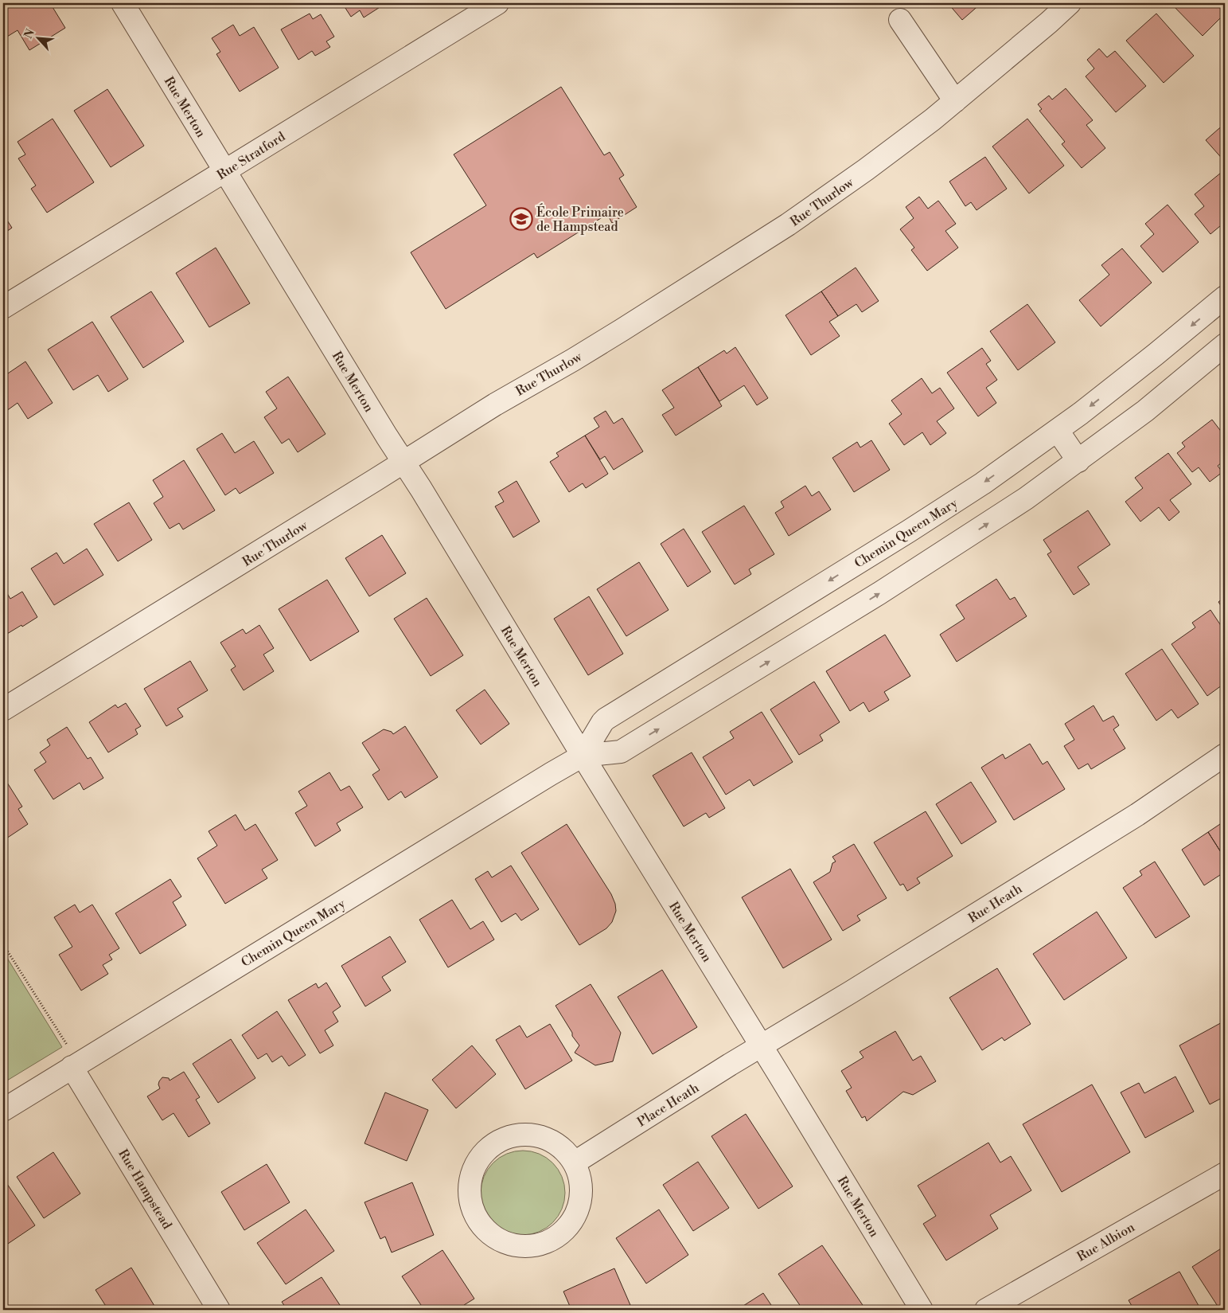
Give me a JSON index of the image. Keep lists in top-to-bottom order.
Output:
{
  "streets": {
    "street": [
      "Rue Merton",
      "Rue Stratford",
      "Rue Thurlow",
      "Chemin Queen Mary",
      "Rue Heath",
      "Place Heath",
      "Rue Hampstead",
      "Rue Albion"
    ]
  },
  "crossings": [
    ["Rue Merton", "Rue Stratford"],
    ["Rue Merton", "Rue Thurlow"],
    ["Rue Merton", "Chemin Queen Mary"],
    ["Rue Merton", "Rue Heath"],
    ["Rue Merton", "Place Heath"],
    ["Chemin Queen Mary", "Rue Hampstead"],
    ["Rue Heath", "Place Heath"]
  ],
  "places": {
    "school or university": ["École Primaire de Hampstead"]
  },
  "north": "top left"
}
